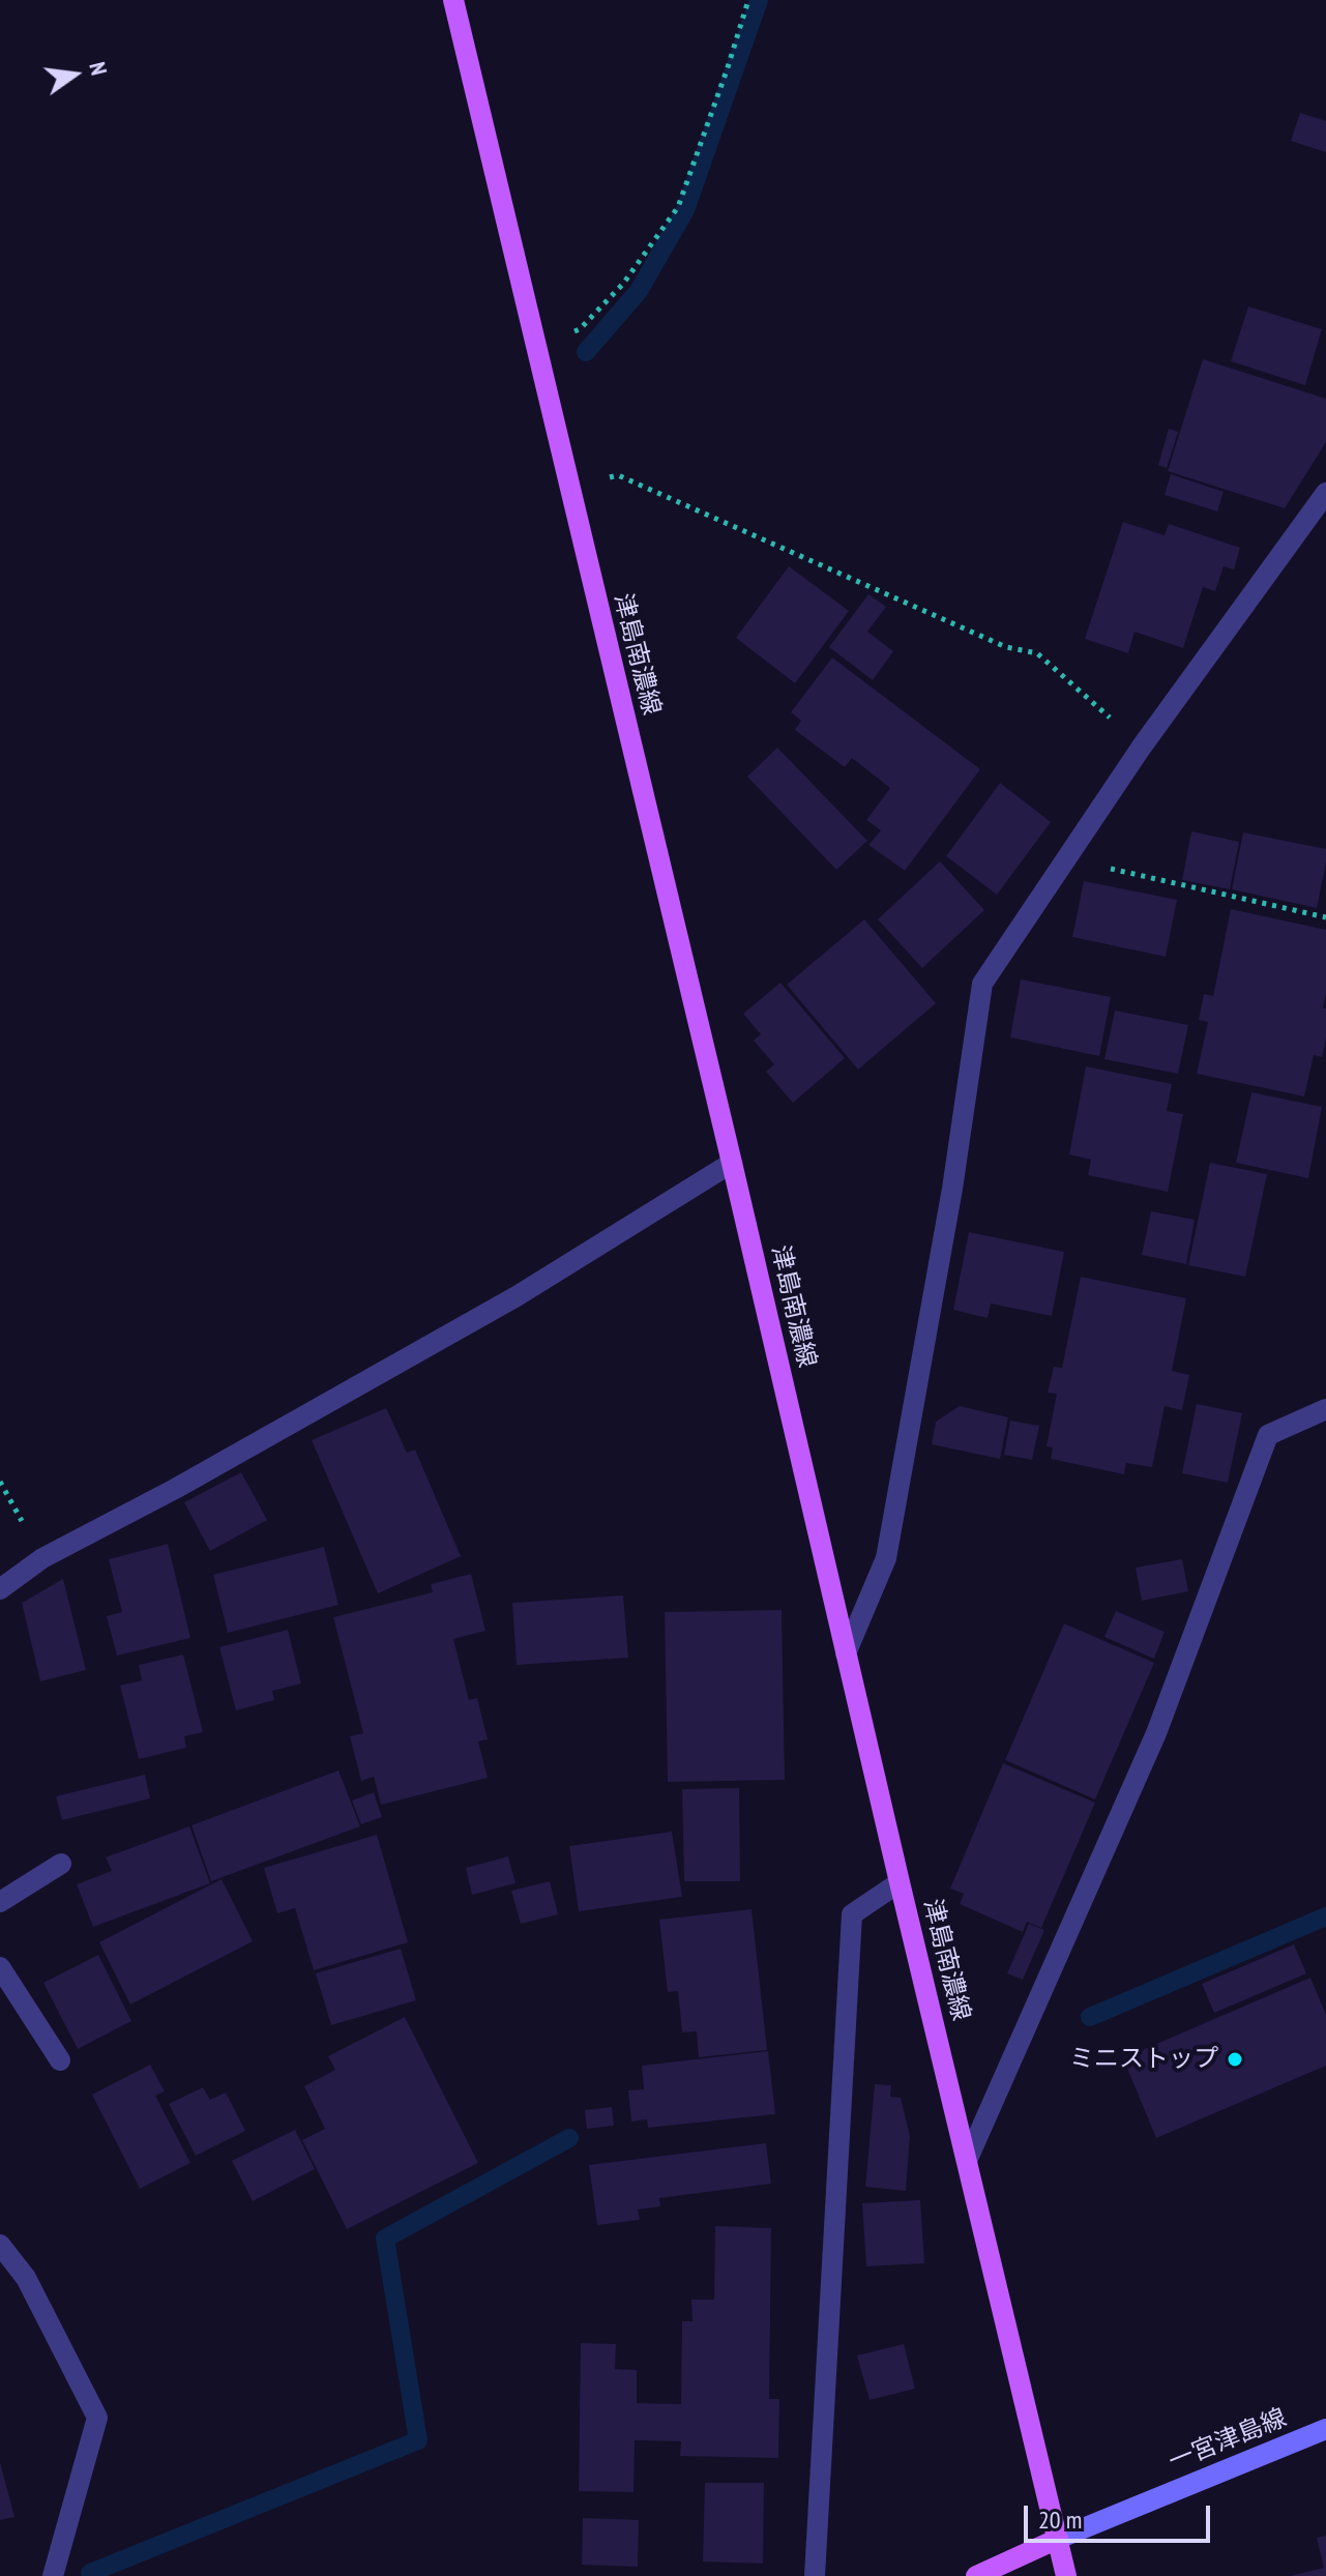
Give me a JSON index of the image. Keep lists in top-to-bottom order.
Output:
{
  "streets": {
    "main road": ["津島南濃線", "一宮津島線"]
  },
  "crossings": [
    ["津島南濃線", "一宮津島線"]
  ],
  "places": ["ミニストップ"],
  "scale_bar": "20 m",
  "north": "right"
}
